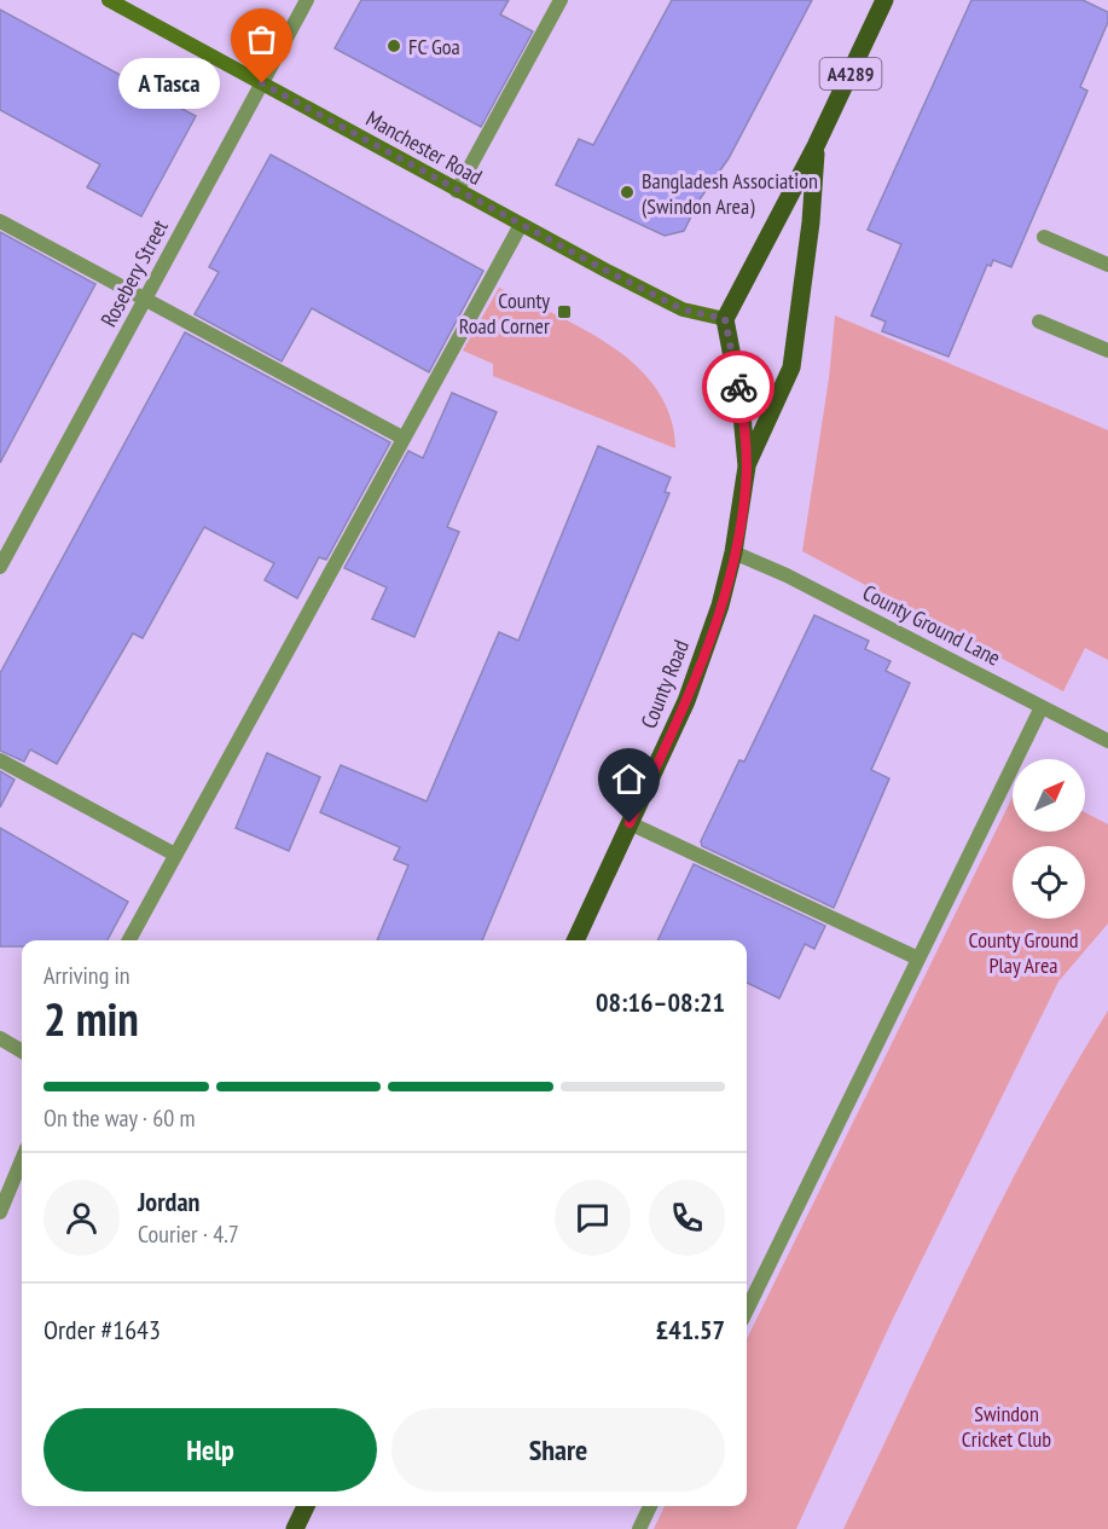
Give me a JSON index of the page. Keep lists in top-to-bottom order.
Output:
{
  "streets": {
    "main road": ["A4289", "County Road"],
    "street": ["Manchester Road", "Rosebery Street", "County Ground Lane"]
  },
  "crossings": [
    ["Manchester Road", "Rosebery Street"],
    ["Manchester Road", "County Road"],
    ["County Ground Lane", "County Road"]
  ],
  "parks": ["County Ground Play Area", "Swindon Cricket Club"],
  "places": {
    "other": ["FC Goa", "A Tasca", "Bangladesh Association (Swindon Area)"],
    "transit": ["County Road Corner"]
  },
  "north": "top right",
  "page": {
    "bubble": "A Tasca",
    "heading": ["2 min", "Arriving in", "08:16–08:21"],
    "panel": [
      "Jordan",
      "Courier · 4.7",
      "Order #1643",
      "£41.57"
    ],
    "bar": "On the way · 60 m",
    "buttons": ["Help", "Share"]
  }
}
